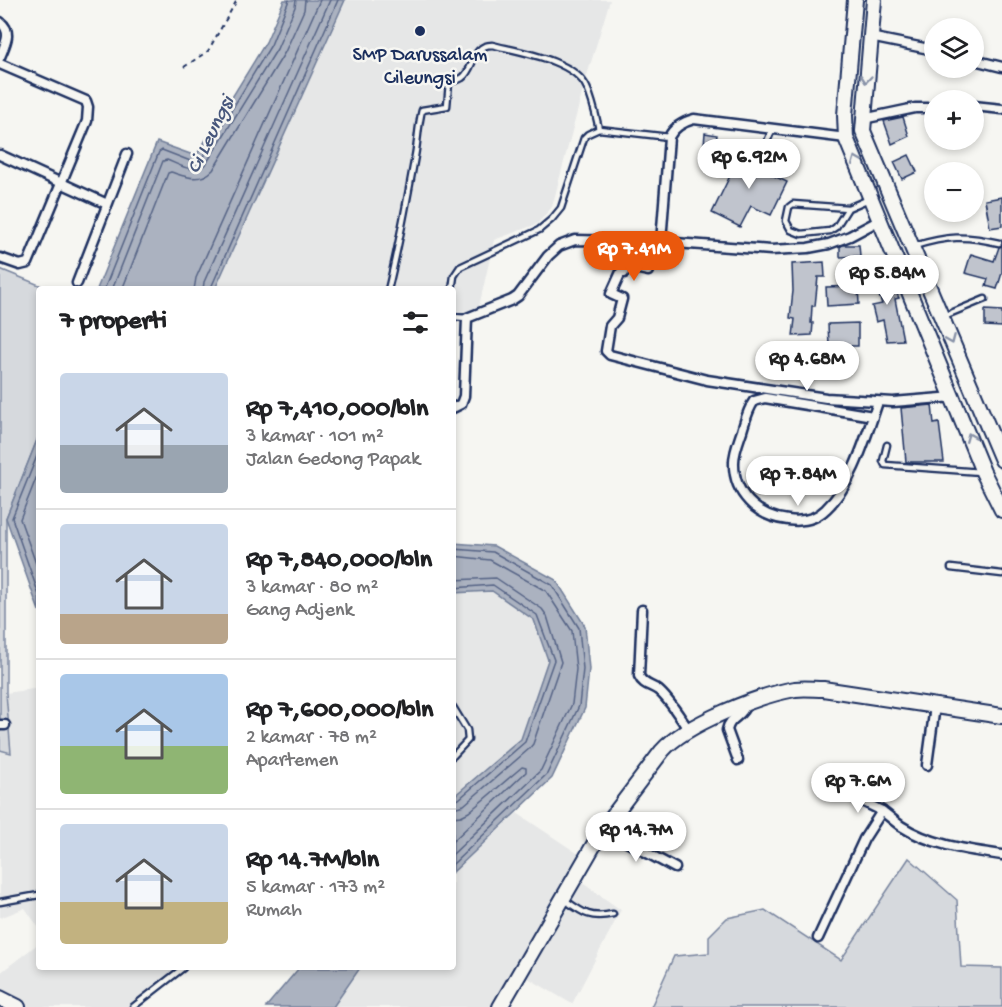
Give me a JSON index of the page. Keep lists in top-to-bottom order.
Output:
{
  "water": ["Ci Leungsi"],
  "places": ["SMP Darussalam Cileungsi"],
  "page": {
    "map_buttons": ["+", "−"],
    "price": [
      "Rp 6.92M",
      "Rp 7.41M",
      "Rp 5.84M",
      "Rp 4.68M",
      "Rp 7.84M",
      "Rp 7.6M",
      "Rp 14.7M"
    ],
    "heading": "7 properti",
    "list": [
      {
        "name": "Rp 7,410,000/bln",
        "note": "3 kamar · 101 m² · Jalan Gedong Papak"
      },
      {
        "name": "Rp 7,840,000/bln",
        "note": "3 kamar · 80 m² · Gang Adjenk"
      },
      {
        "name": "Rp 7,600,000/bln",
        "note": "2 kamar · 78 m² · Apartemen"
      },
      {
        "name": "Rp 14.7M/bln",
        "note": "5 kamar · 173 m² · Rumah"
      }
    ]
  }
}
